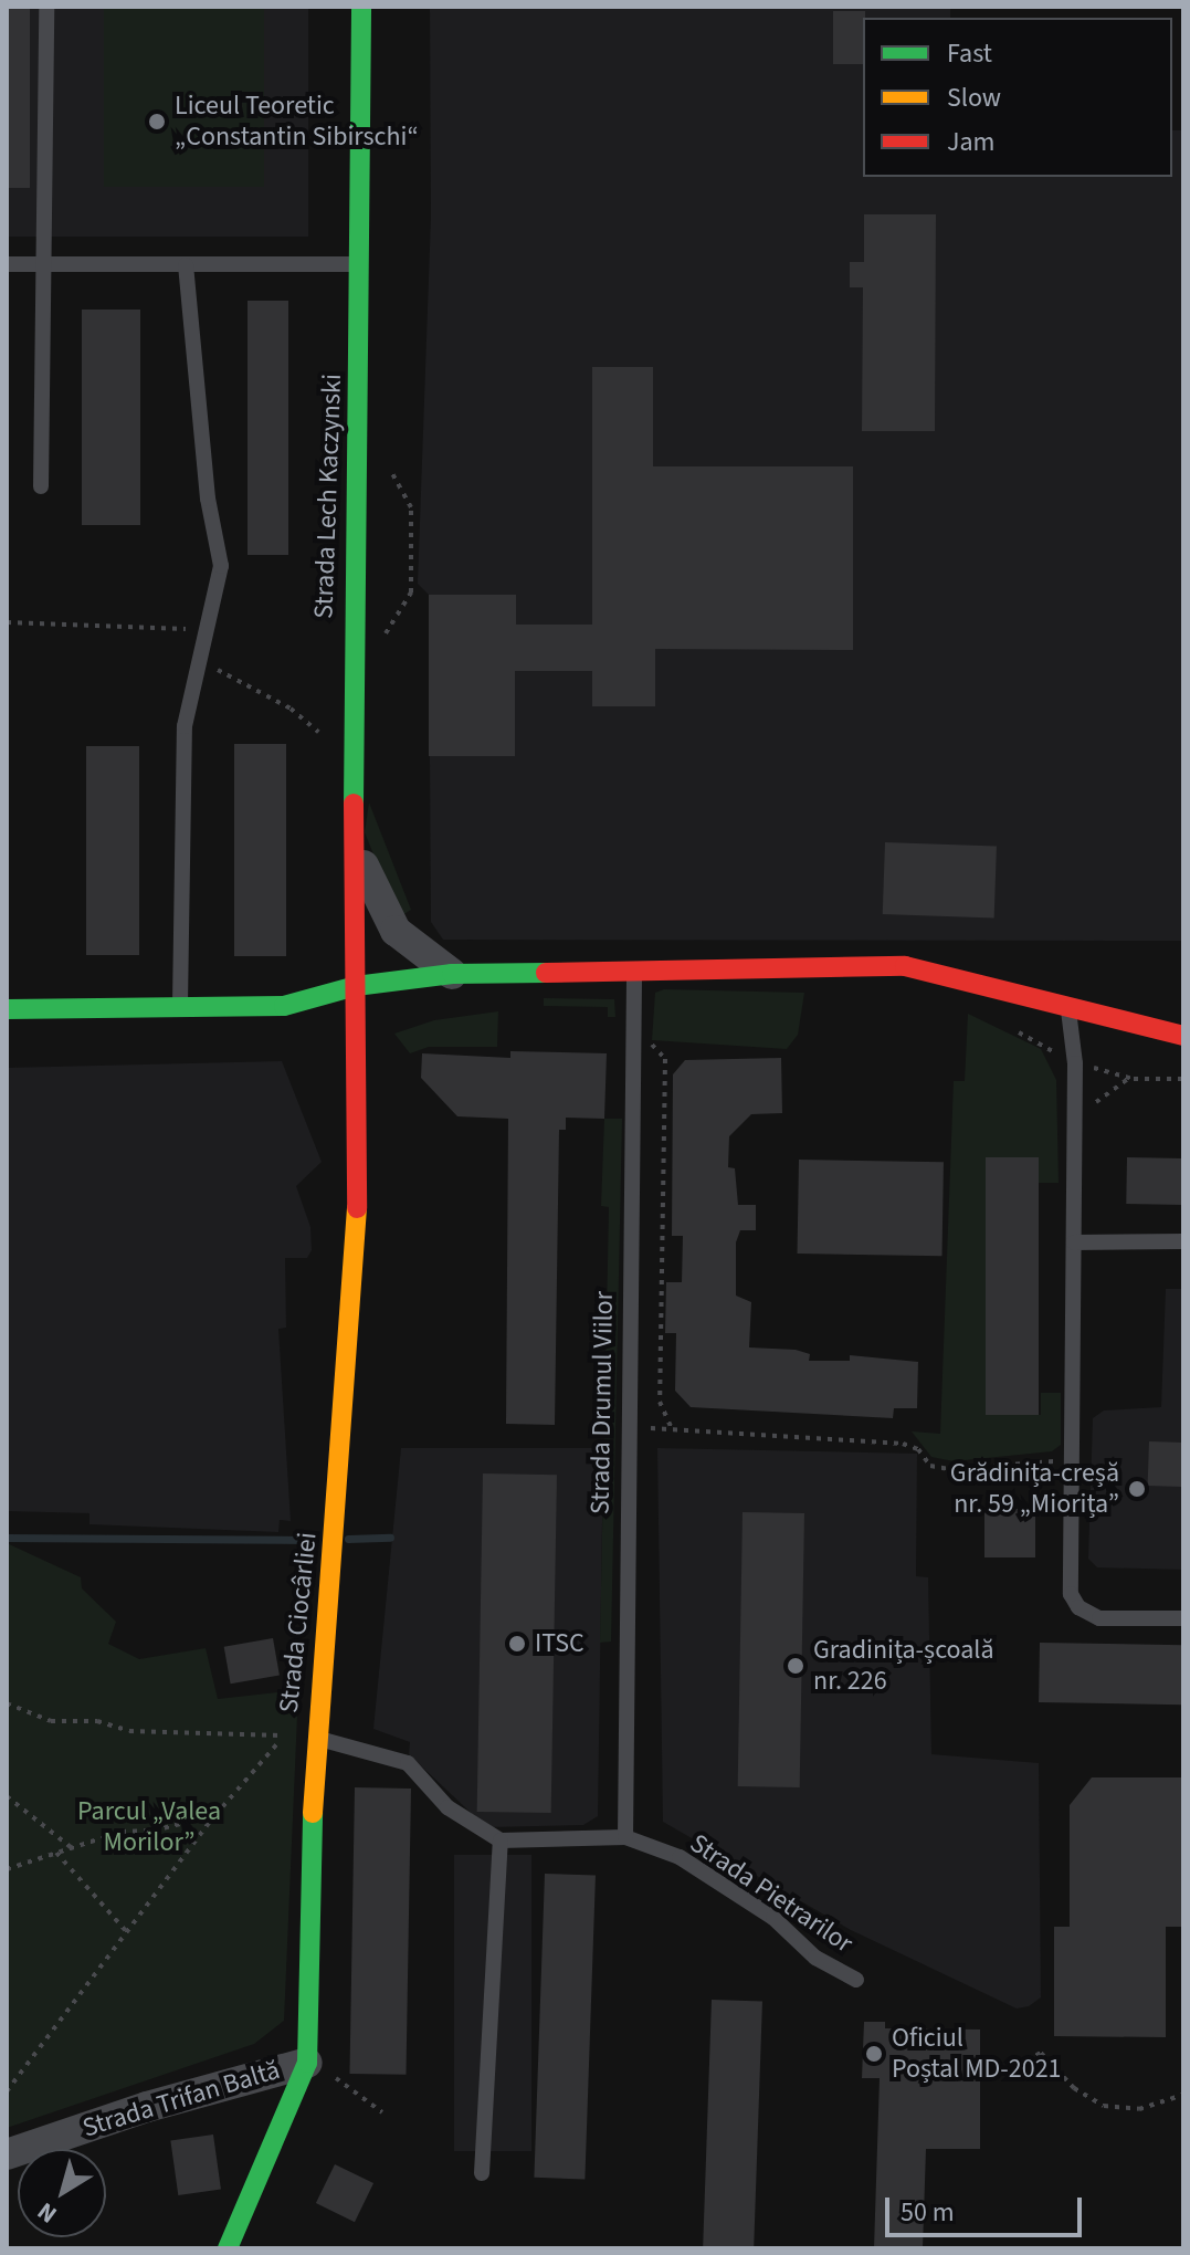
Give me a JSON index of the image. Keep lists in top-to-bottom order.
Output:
{
  "streets": {
    "street": ["Strada Lech Kaczynski", "Strada Ciocârliei", "Strada Trifan Baltă"],
    "lane": ["Strada Drumul Viilor", "Strada Pietrarilor"]
  },
  "crossings": [
    ["Strada Lech Kaczynski", "Strada Ciocârliei"],
    ["Strada Drumul Viilor", "Strada Pietrarilor"],
    ["Strada Ciocârliei", "Strada Trifan Baltă"]
  ],
  "parks": ["Parcul „Valea Morilor”"],
  "places": [
    "Liceul Teoretic „Constantin Sibirschi“",
    "Grădinița-creșă nr. 59 „Miorița”",
    "ITSC",
    "Gradinița-școală nr. 226",
    "Oficiul Poștal MD-2021"
  ],
  "legend": ["Fast", "Slow", "Jam"],
  "scale_bar": "50 m",
  "north": "bottom left"
}
